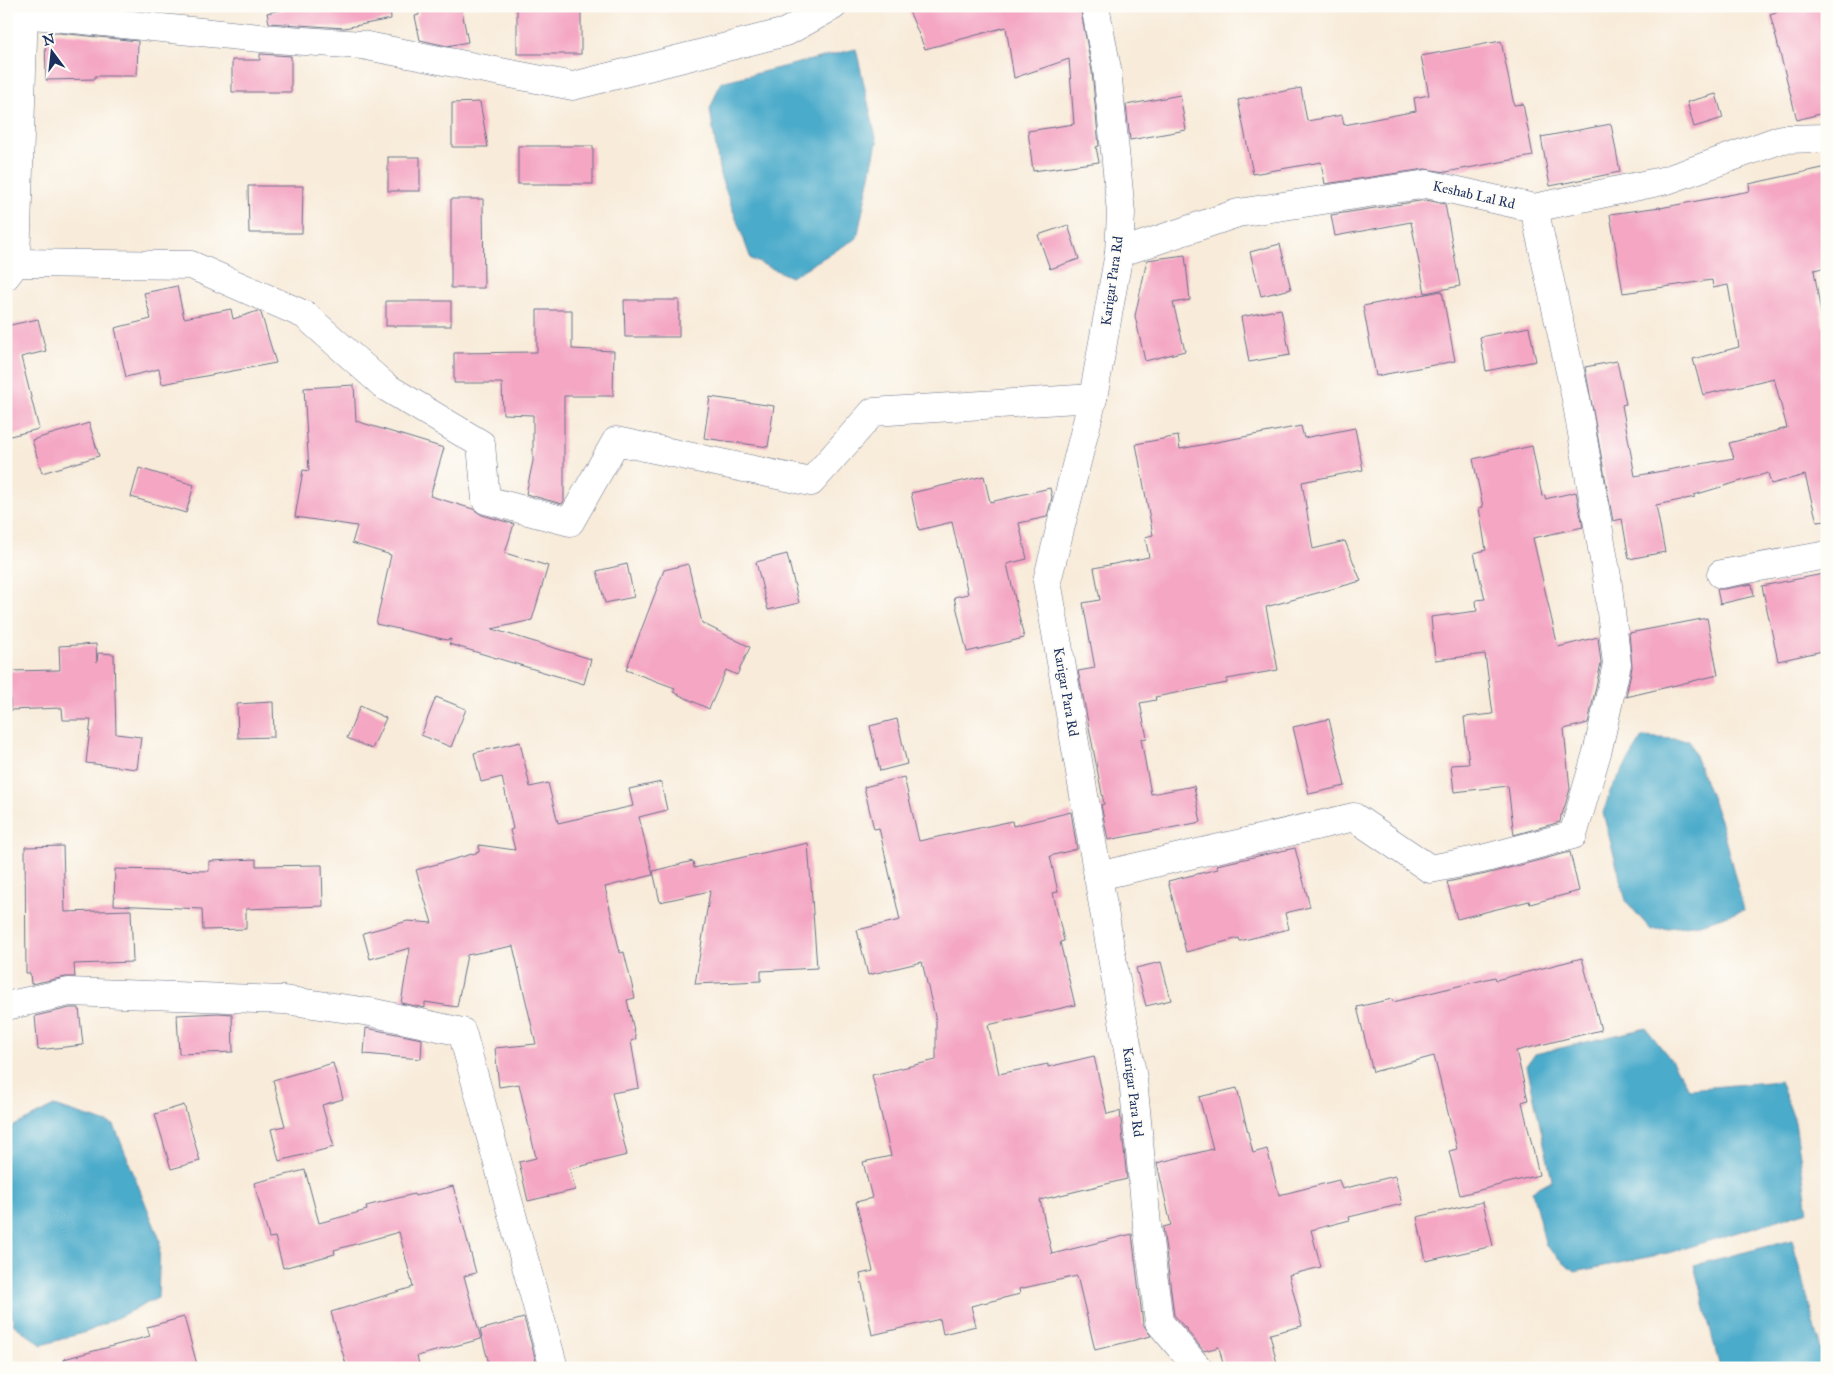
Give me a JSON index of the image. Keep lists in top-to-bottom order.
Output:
{
  "streets": {
    "street": ["Keshab Lal Rd", "Karigar Para Rd"]
  },
  "crossings": [
    ["Keshab Lal Rd", "Karigar Para Rd"]
  ],
  "north": "top"
}
